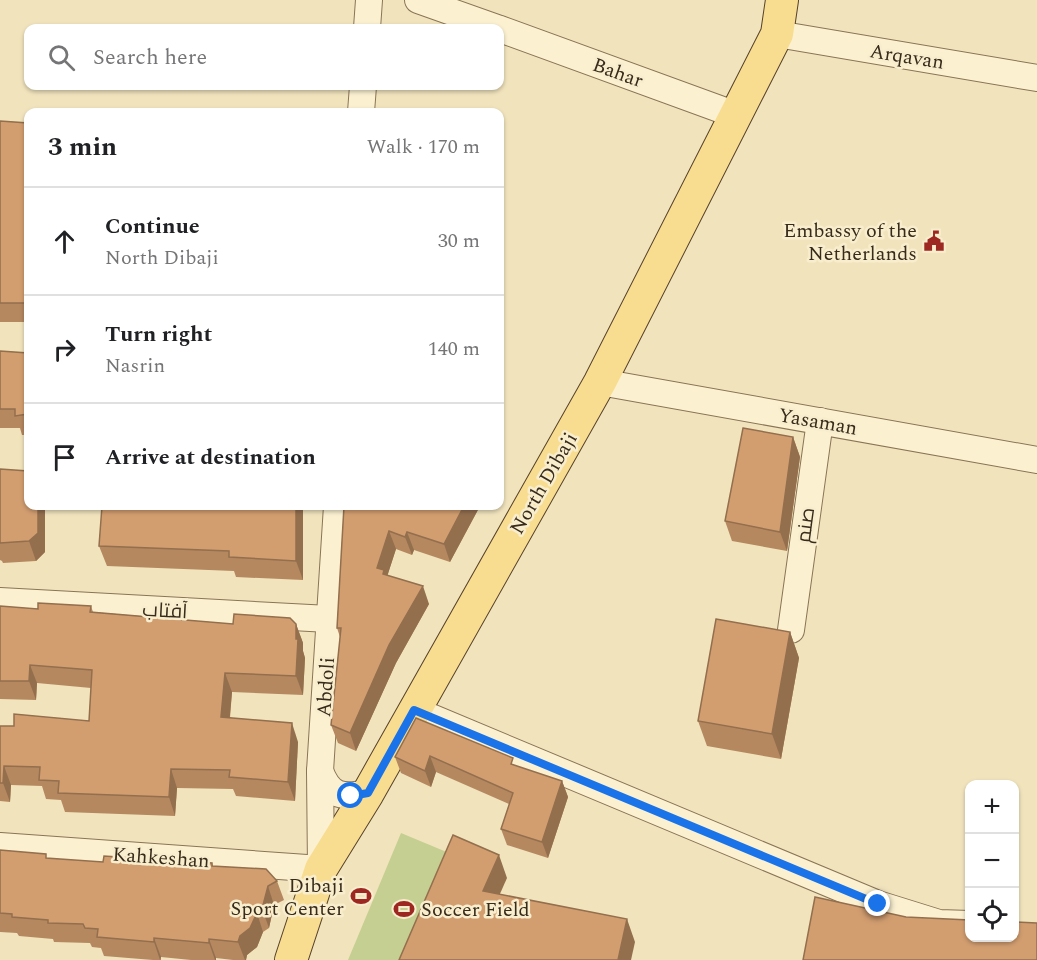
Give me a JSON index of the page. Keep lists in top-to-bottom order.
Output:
{
  "streets": {
    "main road": ["North Dibaji"],
    "street": [
      "Arqavan",
      "Bahar",
      "Yasaman",
      "صنم",
      "آفتاب",
      "Abdoli",
      "Kahkeshan"
    ]
  },
  "crossings": [
    ["Arqavan", "North Dibaji"],
    ["Bahar", "North Dibaji"],
    ["Yasaman", "North Dibaji"],
    ["Yasaman", "صنم"],
    ["North Dibaji", "Abdoli"],
    ["North Dibaji", "Kahkeshan"],
    ["آفتاب", "Abdoli"],
    ["Abdoli", "Kahkeshan"]
  ],
  "places": {
    "public building": ["Embassy of the Netherlands"],
    "sports": ["Dibaji Sport Center", "Soccer Field"]
  },
  "page": {
    "search": "Search here",
    "heading": ["3 min", "Walk · 170 m"],
    "list": [
      ["Continue", "North Dibaji", "30 m"],
      ["Turn right", "Nasrin", "140 m"],
      "Arrive at destination"
    ],
    "map_buttons": ["+", "−"]
  }
}
